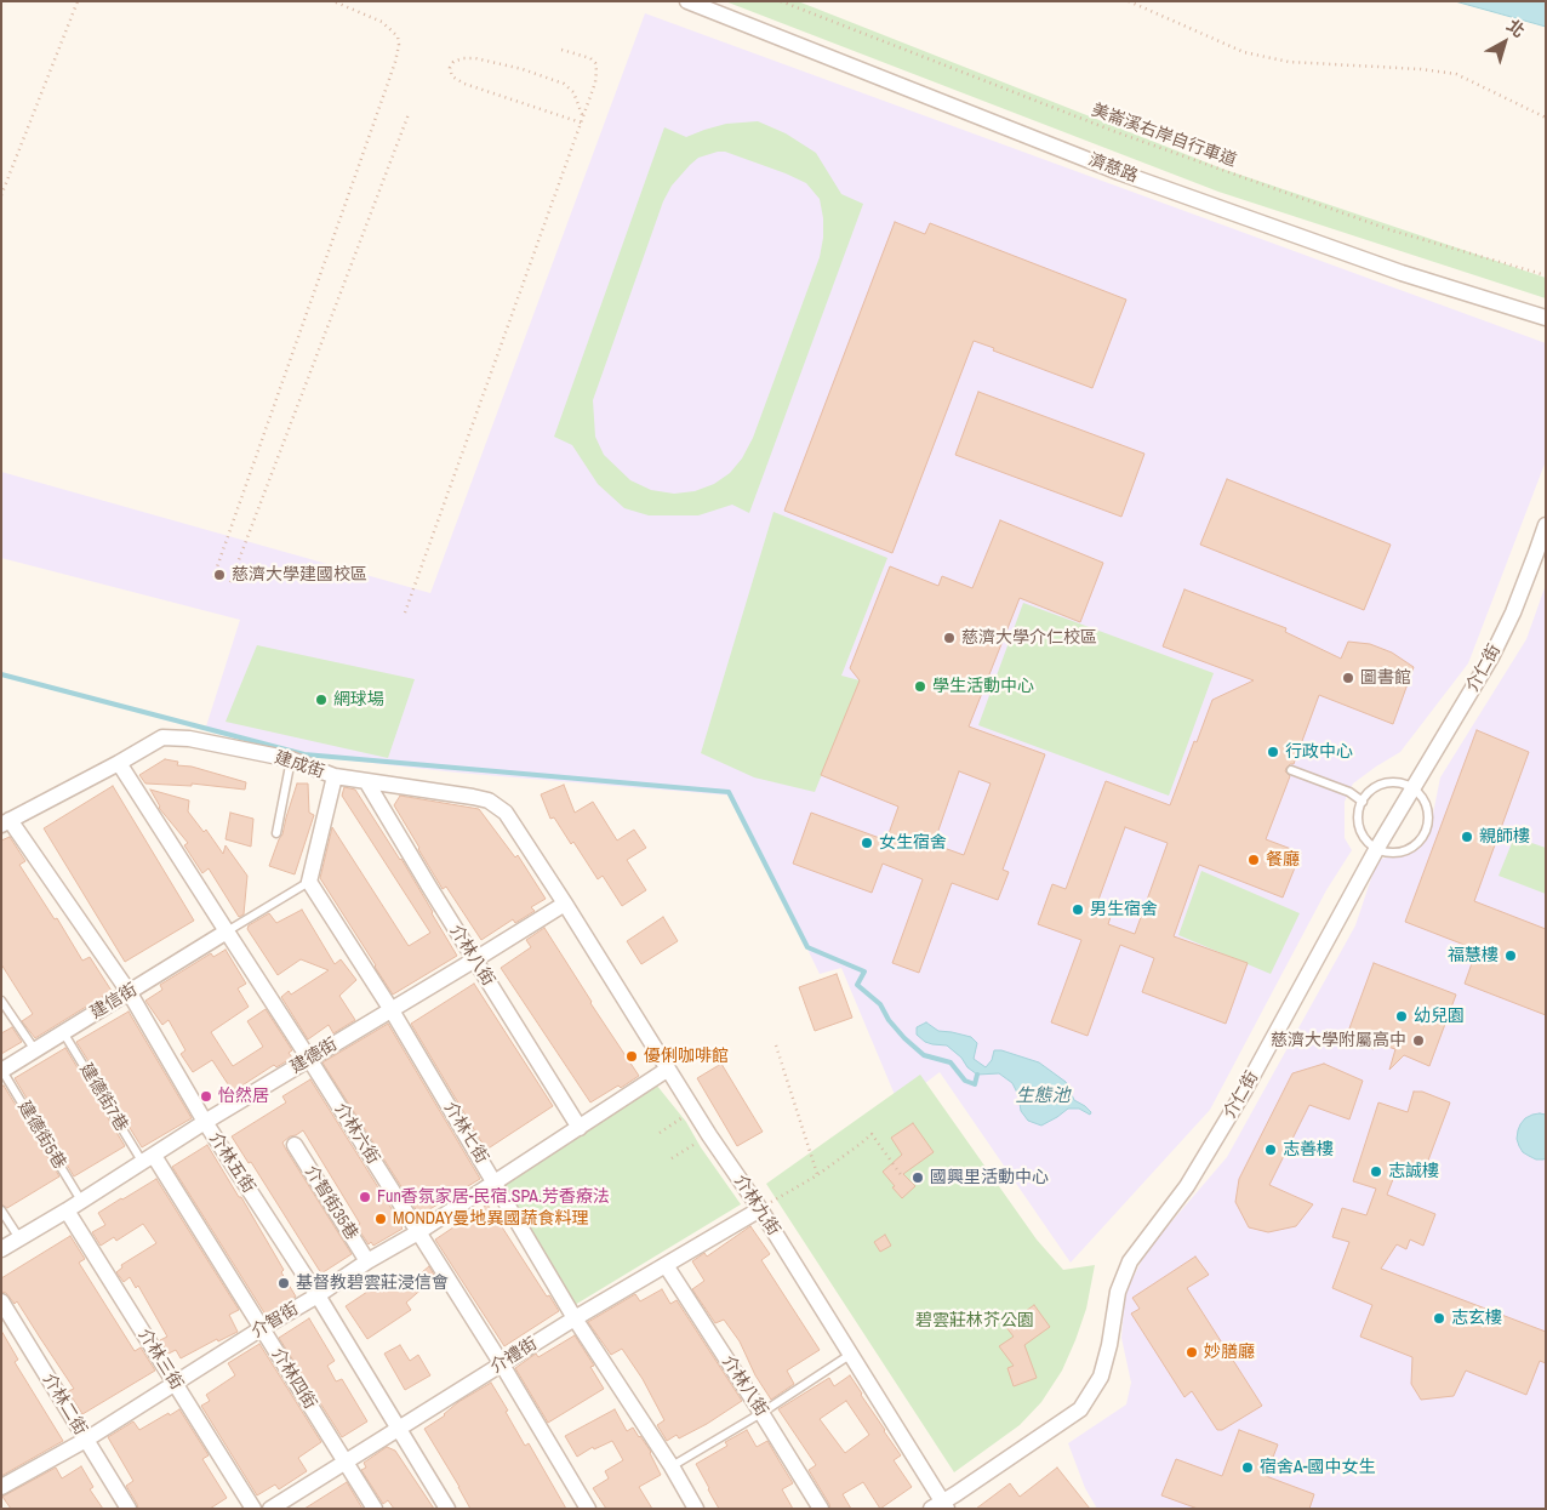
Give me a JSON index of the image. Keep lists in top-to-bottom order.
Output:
{
  "streets": {
    "street": [
      "濟慈路",
      "介仁街",
      "建成街",
      "介林八街",
      "建信街",
      "建德街",
      "介林七街",
      "介林六街",
      "介林五街",
      "介智街35巷",
      "介林九街",
      "介智街",
      "介禮街",
      "介林三街",
      "介林四街",
      "介林二街"
    ],
    "lane": ["建德街7巷", "建德街5巷"],
    "path": ["美崙溪右岸自行車道"]
  },
  "crossings": [
    ["介仁街", "介林九街"],
    ["建成街", "介林八街"],
    ["建成街", "建德街"],
    ["建成街", "介林六街"],
    ["建成街", "介林五街"],
    ["建成街", "介林九街"],
    ["介林八街", "建德街"],
    ["介林八街", "介智街"],
    ["介林八街", "介禮街"],
    ["建信街", "建德街7巷"],
    ["建信街", "介林六街"],
    ["建信街", "建德街5巷"],
    ["建信街", "介林五街"],
    ["建德街", "建德街7巷"],
    ["建德街", "介林七街"],
    ["建德街", "介林六街"],
    ["建德街", "建德街5巷"],
    ["建德街", "介林五街"],
    ["建德街", "介林九街"],
    ["建德街", "介林三街"],
    ["建德街", "介林四街"],
    ["建德街7巷", "介林四街"],
    ["介林七街", "介智街"],
    ["介林七街", "介禮街"],
    ["介林六街", "介智街"],
    ["介林六街", "介禮街"],
    ["介林五街", "介智街"],
    ["介林五街", "介禮街"],
    ["介智街35巷", "介智街"],
    ["介林九街", "介智街"],
    ["介林九街", "介禮街"],
    ["介智街", "介林三街"],
    ["介智街", "介林四街"],
    ["介智街", "介林二街"],
    ["介禮街", "介林四街"]
  ],
  "water": ["生態池"],
  "parks": ["碧雲莊林芥公園"],
  "places": [
    "慈濟大學建國校區",
    "慈濟大學介仁校區",
    "圖書館",
    "學生活動中心",
    "網球場",
    "行政中心",
    "親師樓",
    "女生宿舍",
    "餐廳",
    "男生宿舍",
    "福慧樓",
    "幼兒園",
    "慈濟大學附屬高中",
    "優俐咖啡館",
    "怡然居",
    "志善樓",
    "志誠樓",
    "國興里活動中心",
    "Fun香氛家居-民宿.SPA.芳香療法",
    "MONDAY曼地異國蔬食料理",
    "基督教碧雲莊浸信會",
    "志玄樓",
    "妙膳廳",
    "宿舍A-國中女生"
  ],
  "north": "top right"
}
